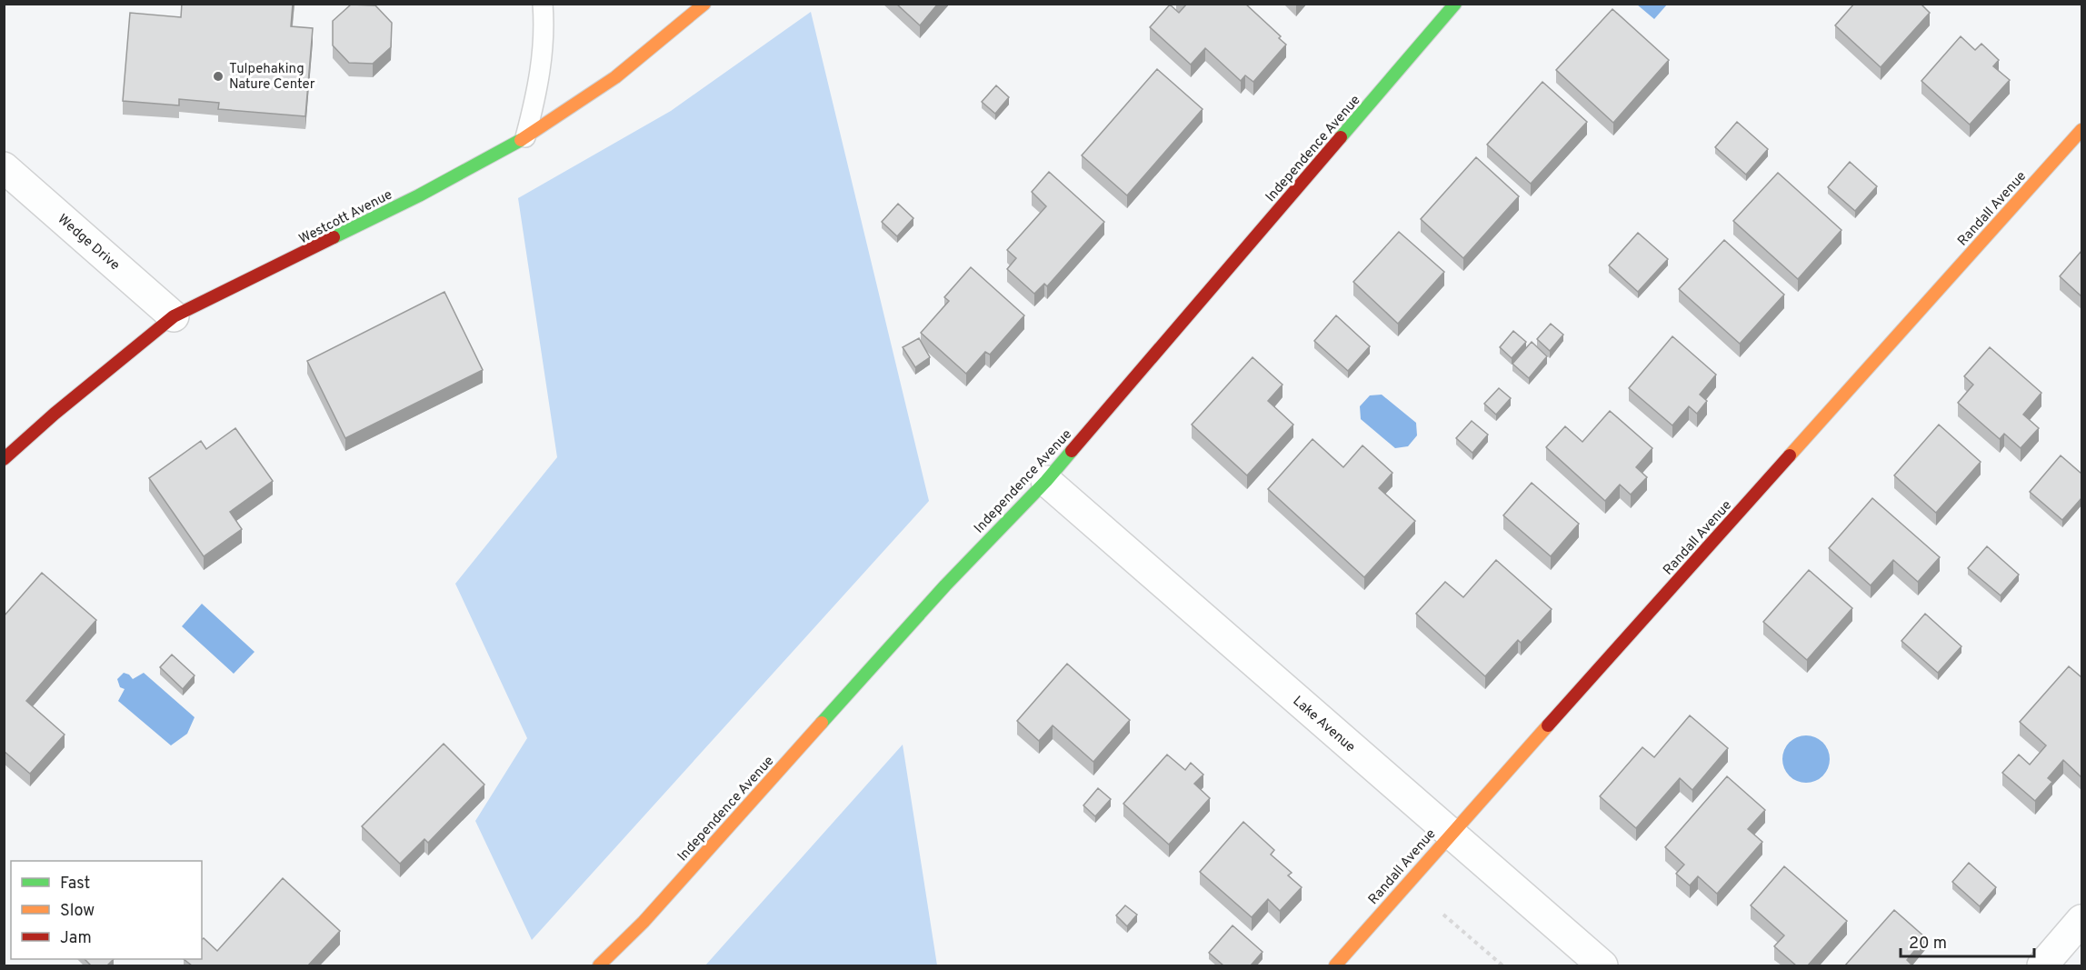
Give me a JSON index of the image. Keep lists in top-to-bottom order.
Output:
{
  "streets": {
    "street": [
      "Independence Avenue",
      "Randall Avenue",
      "Westcott Avenue",
      "Wedge Drive",
      "Lake Avenue"
    ]
  },
  "crossings": [
    ["Independence Avenue", "Lake Avenue"],
    ["Randall Avenue", "Lake Avenue"],
    ["Westcott Avenue", "Wedge Drive"]
  ],
  "places": ["Tulpehaking Nature Center"],
  "legend": ["Fast", "Slow", "Jam"],
  "scale_bar": "20 m"
}
